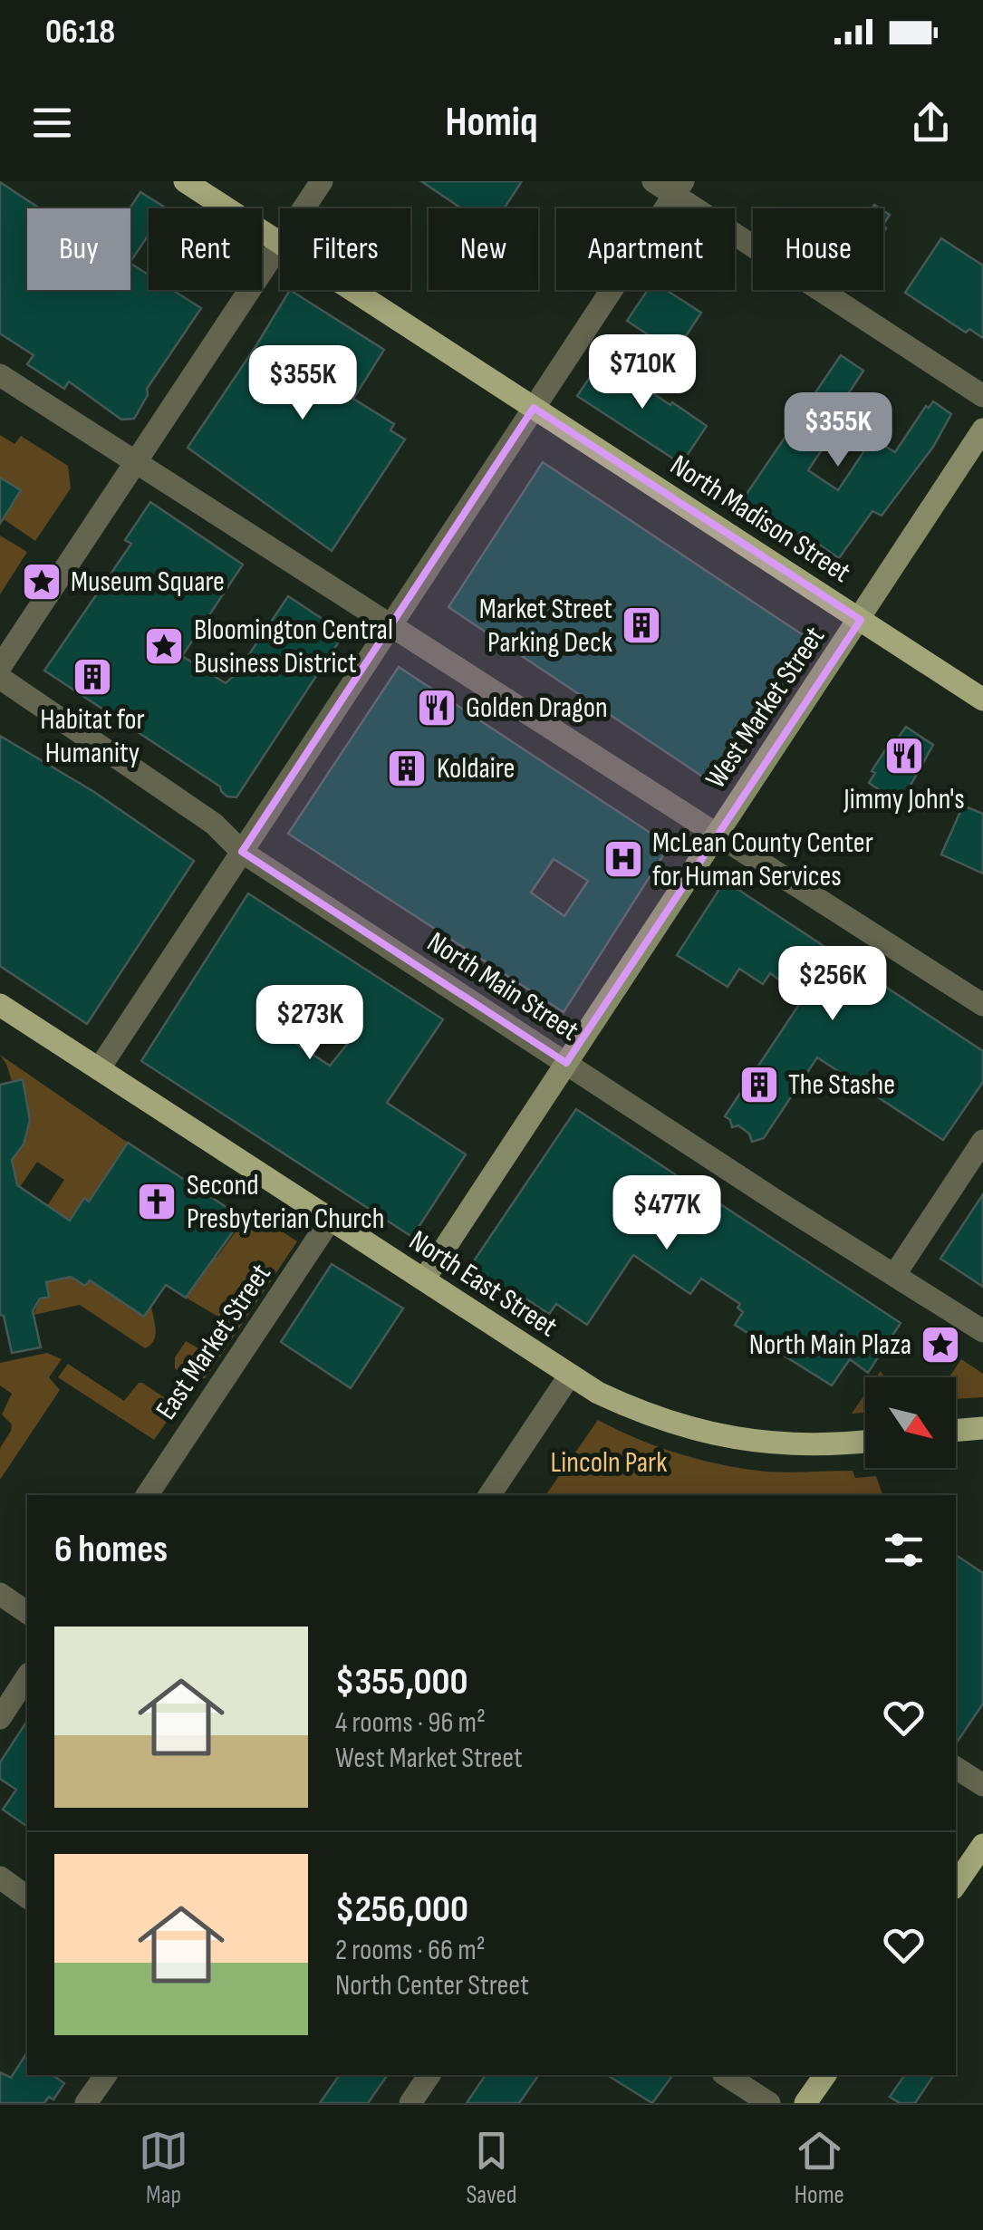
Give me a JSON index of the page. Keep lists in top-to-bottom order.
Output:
{
  "streets": {
    "main road": ["North Madison Street", "North East Street"],
    "street": ["West Market Street", "North Main Street", "East Market Street"]
  },
  "crossings": [
    ["North Madison Street", "West Market Street"],
    ["West Market Street", "North Main Street"],
    ["North East Street", "East Market Street"]
  ],
  "parks": ["Lincoln Park"],
  "places": {
    "place": ["Museum Square", "Bloomington Central Business District", "North Main Plaza"],
    "building": [
      "Market Street Parking Deck",
      "Habitat for Humanity",
      "Koldaire",
      "The Stashe"
    ],
    "restaurant": ["Golden Dragon", "Jimmy John's"],
    "hospital": ["McLean County Center for Human Services"],
    "church": ["Second Presbyterian Church"]
  },
  "north": "bottom right",
  "page": {
    "status": "06:18",
    "header": "Homiq",
    "chip": [
      "Buy",
      "Rent",
      "Filters",
      "New",
      "Apartment",
      "House"
    ],
    "price": [
      "$710K",
      "$355K",
      "$355K",
      "$256K",
      "$273K",
      "$477K"
    ],
    "heading": "6 homes",
    "list": [
      {
        "name": "$355,000",
        "note": "4 rooms · 96 m² · West Market Street"
      },
      {
        "name": "$256,000",
        "note": "2 rooms · 66 m² · North Center Street"
      }
    ],
    "tabs": ["Map", "Saved", "Home"]
  }
}
